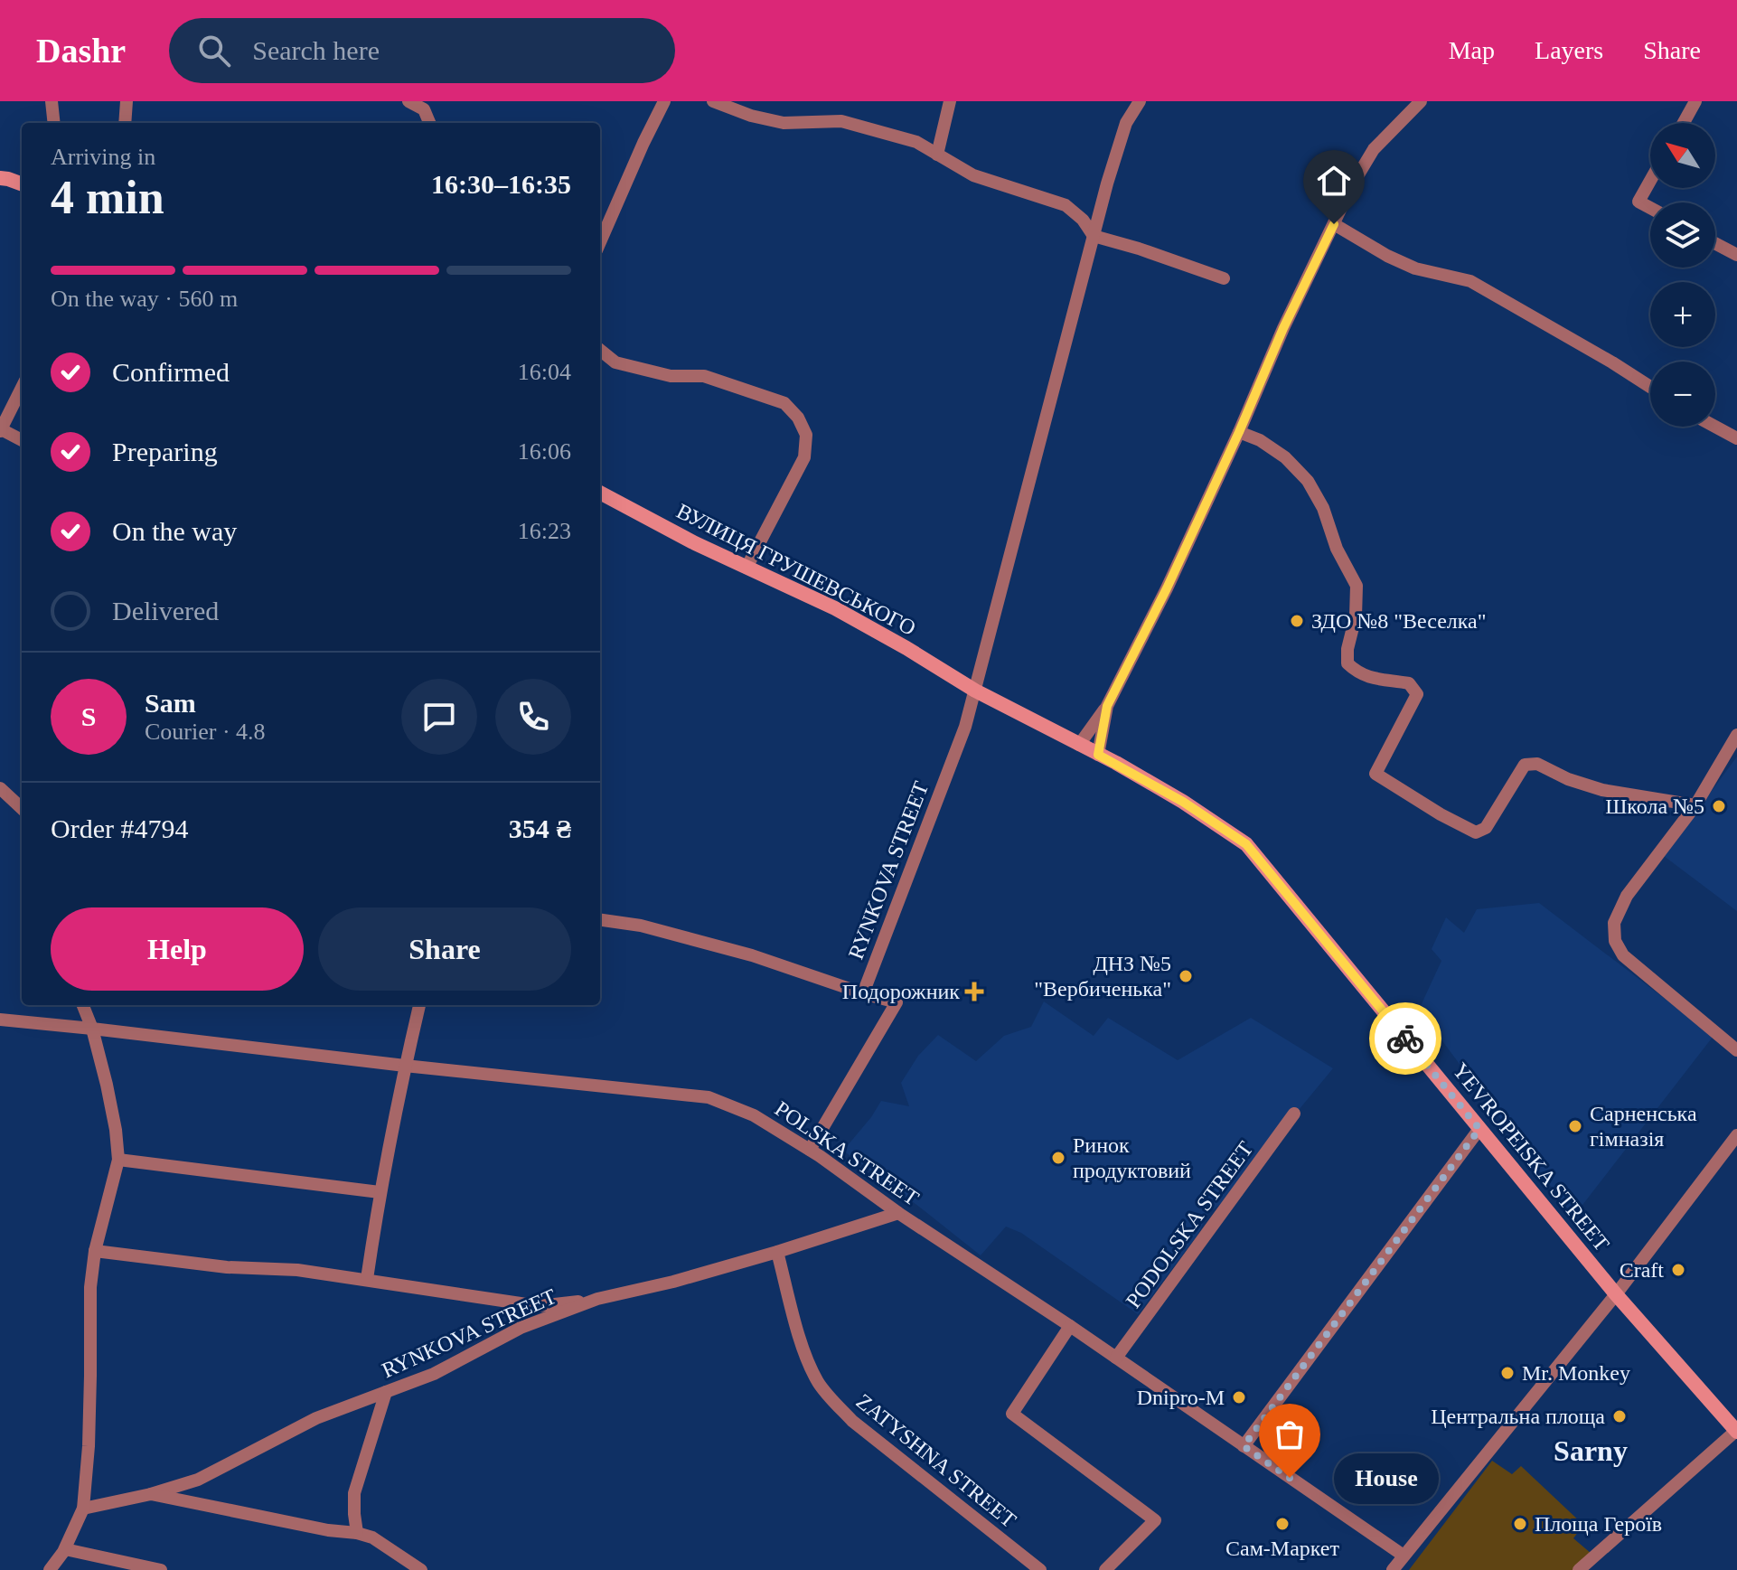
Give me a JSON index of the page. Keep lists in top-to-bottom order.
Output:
{
  "streets": {
    "main road": ["ВУЛИЦЯ ГРУШЕВСЬКОГО", "YEVROPEISKA STREET"],
    "street": [
      "RYNKOVA STREET",
      "POLSKA STREET",
      "PODOLSKA STREET",
      "ZATYSHNA STREET"
    ]
  },
  "crossings": [
    ["ВУЛИЦЯ ГРУШЕВСЬКОГО", "RYNKOVA STREET"],
    ["ВУЛИЦЯ ГРУШЕВСЬКОГО", "YEVROPEISKA STREET"],
    ["RYNKOVA STREET", "POLSKA STREET"],
    ["RYNKOVA STREET", "YEVROPEISKA STREET"],
    ["RYNKOVA STREET", "ZATYSHNA STREET"],
    ["POLSKA STREET", "PODOLSKA STREET"]
  ],
  "districts": ["Sarny"],
  "places": {
    "other": [
      "ЗДО №8 \"Веселка\"",
      "Школа №5",
      "ДНЗ №5 \"Вербиченька\"",
      "Сарненська гімназія",
      "Ринок продуктовий",
      "Craft",
      "Mr. Monkey",
      "Dnipro-M",
      "Центральна площа",
      "House",
      "Сам-Маркет",
      "Площа Героїв"
    ],
    "health": ["Подорожник"]
  },
  "north": "top left",
  "page": {
    "header": "Dashr",
    "search": "Search here",
    "nav": ["Map", "Layers", "Share"],
    "map_buttons": ["+", "−"],
    "heading": ["4 min", "Arriving in", "16:30–16:35"],
    "panel": [
      "Sam",
      "Courier · 4.8",
      "Order #4794",
      "354 ₴"
    ],
    "bar": "On the way · 560 m",
    "list": [
      ["Confirmed", "16:04"],
      ["Preparing", "16:06"],
      ["On the way", "16:23"],
      "Delivered"
    ],
    "round": "S",
    "buttons": ["Help", "Share"],
    "bubble": "House"
  }
}
